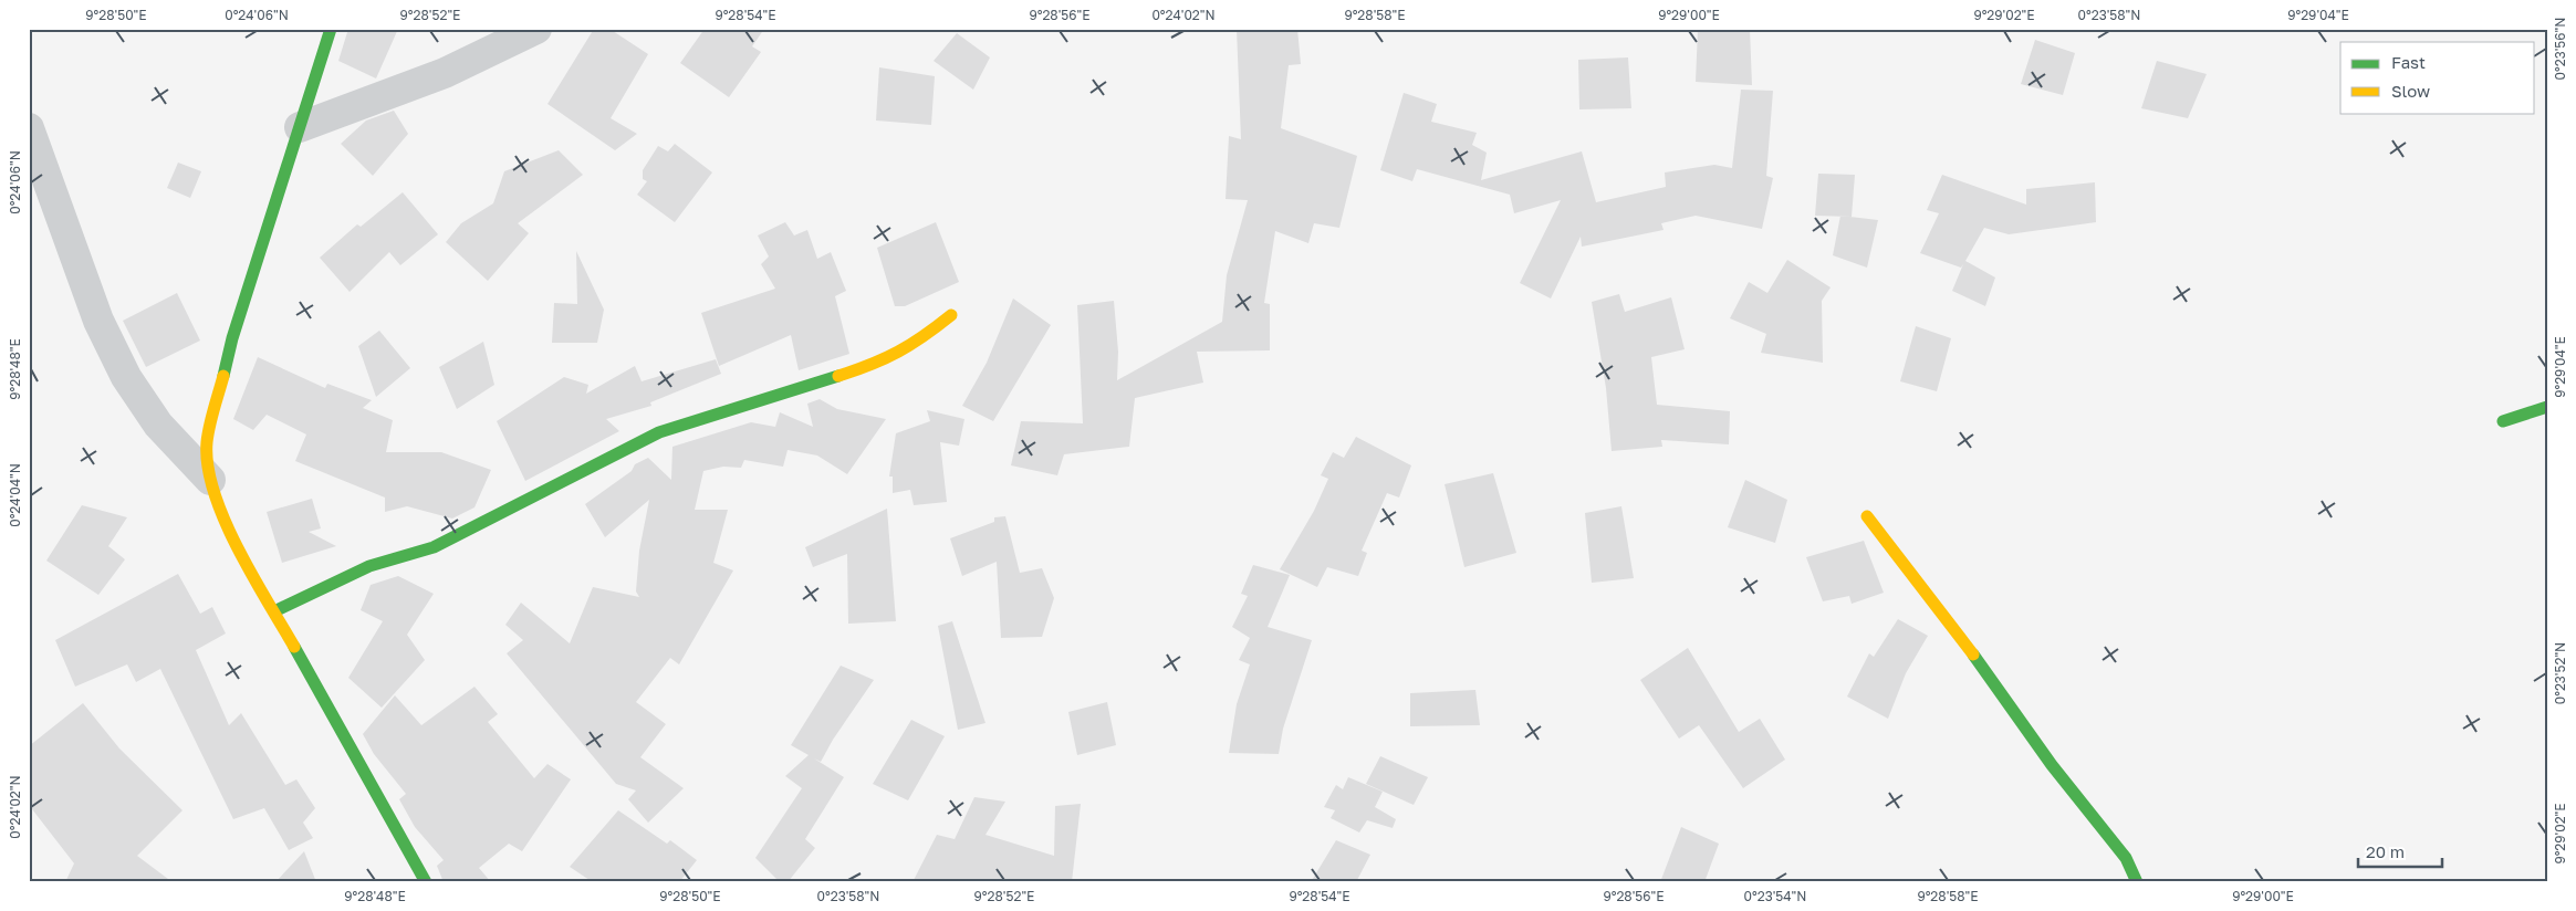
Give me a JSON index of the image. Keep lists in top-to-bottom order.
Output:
{
  "legend": ["Fast", "Slow"],
  "scale_bar": "20 m",
  "coordinates": [
    "9°28'50\"E",
    "0°24'06\"N",
    "9°28'52\"E",
    "9°28'54\"E",
    "9°28'56\"E",
    "0°24'02\"N",
    "9°28'58\"E",
    "9°29'00\"E",
    "9°29'02\"E",
    "0°23'58\"N",
    "9°29'04\"E",
    "0°23'56\"N",
    "9°28'48\"E",
    "0°24'04\"N",
    "0°23'52\"N",
    "0°23'54\"N"
  ]
}
